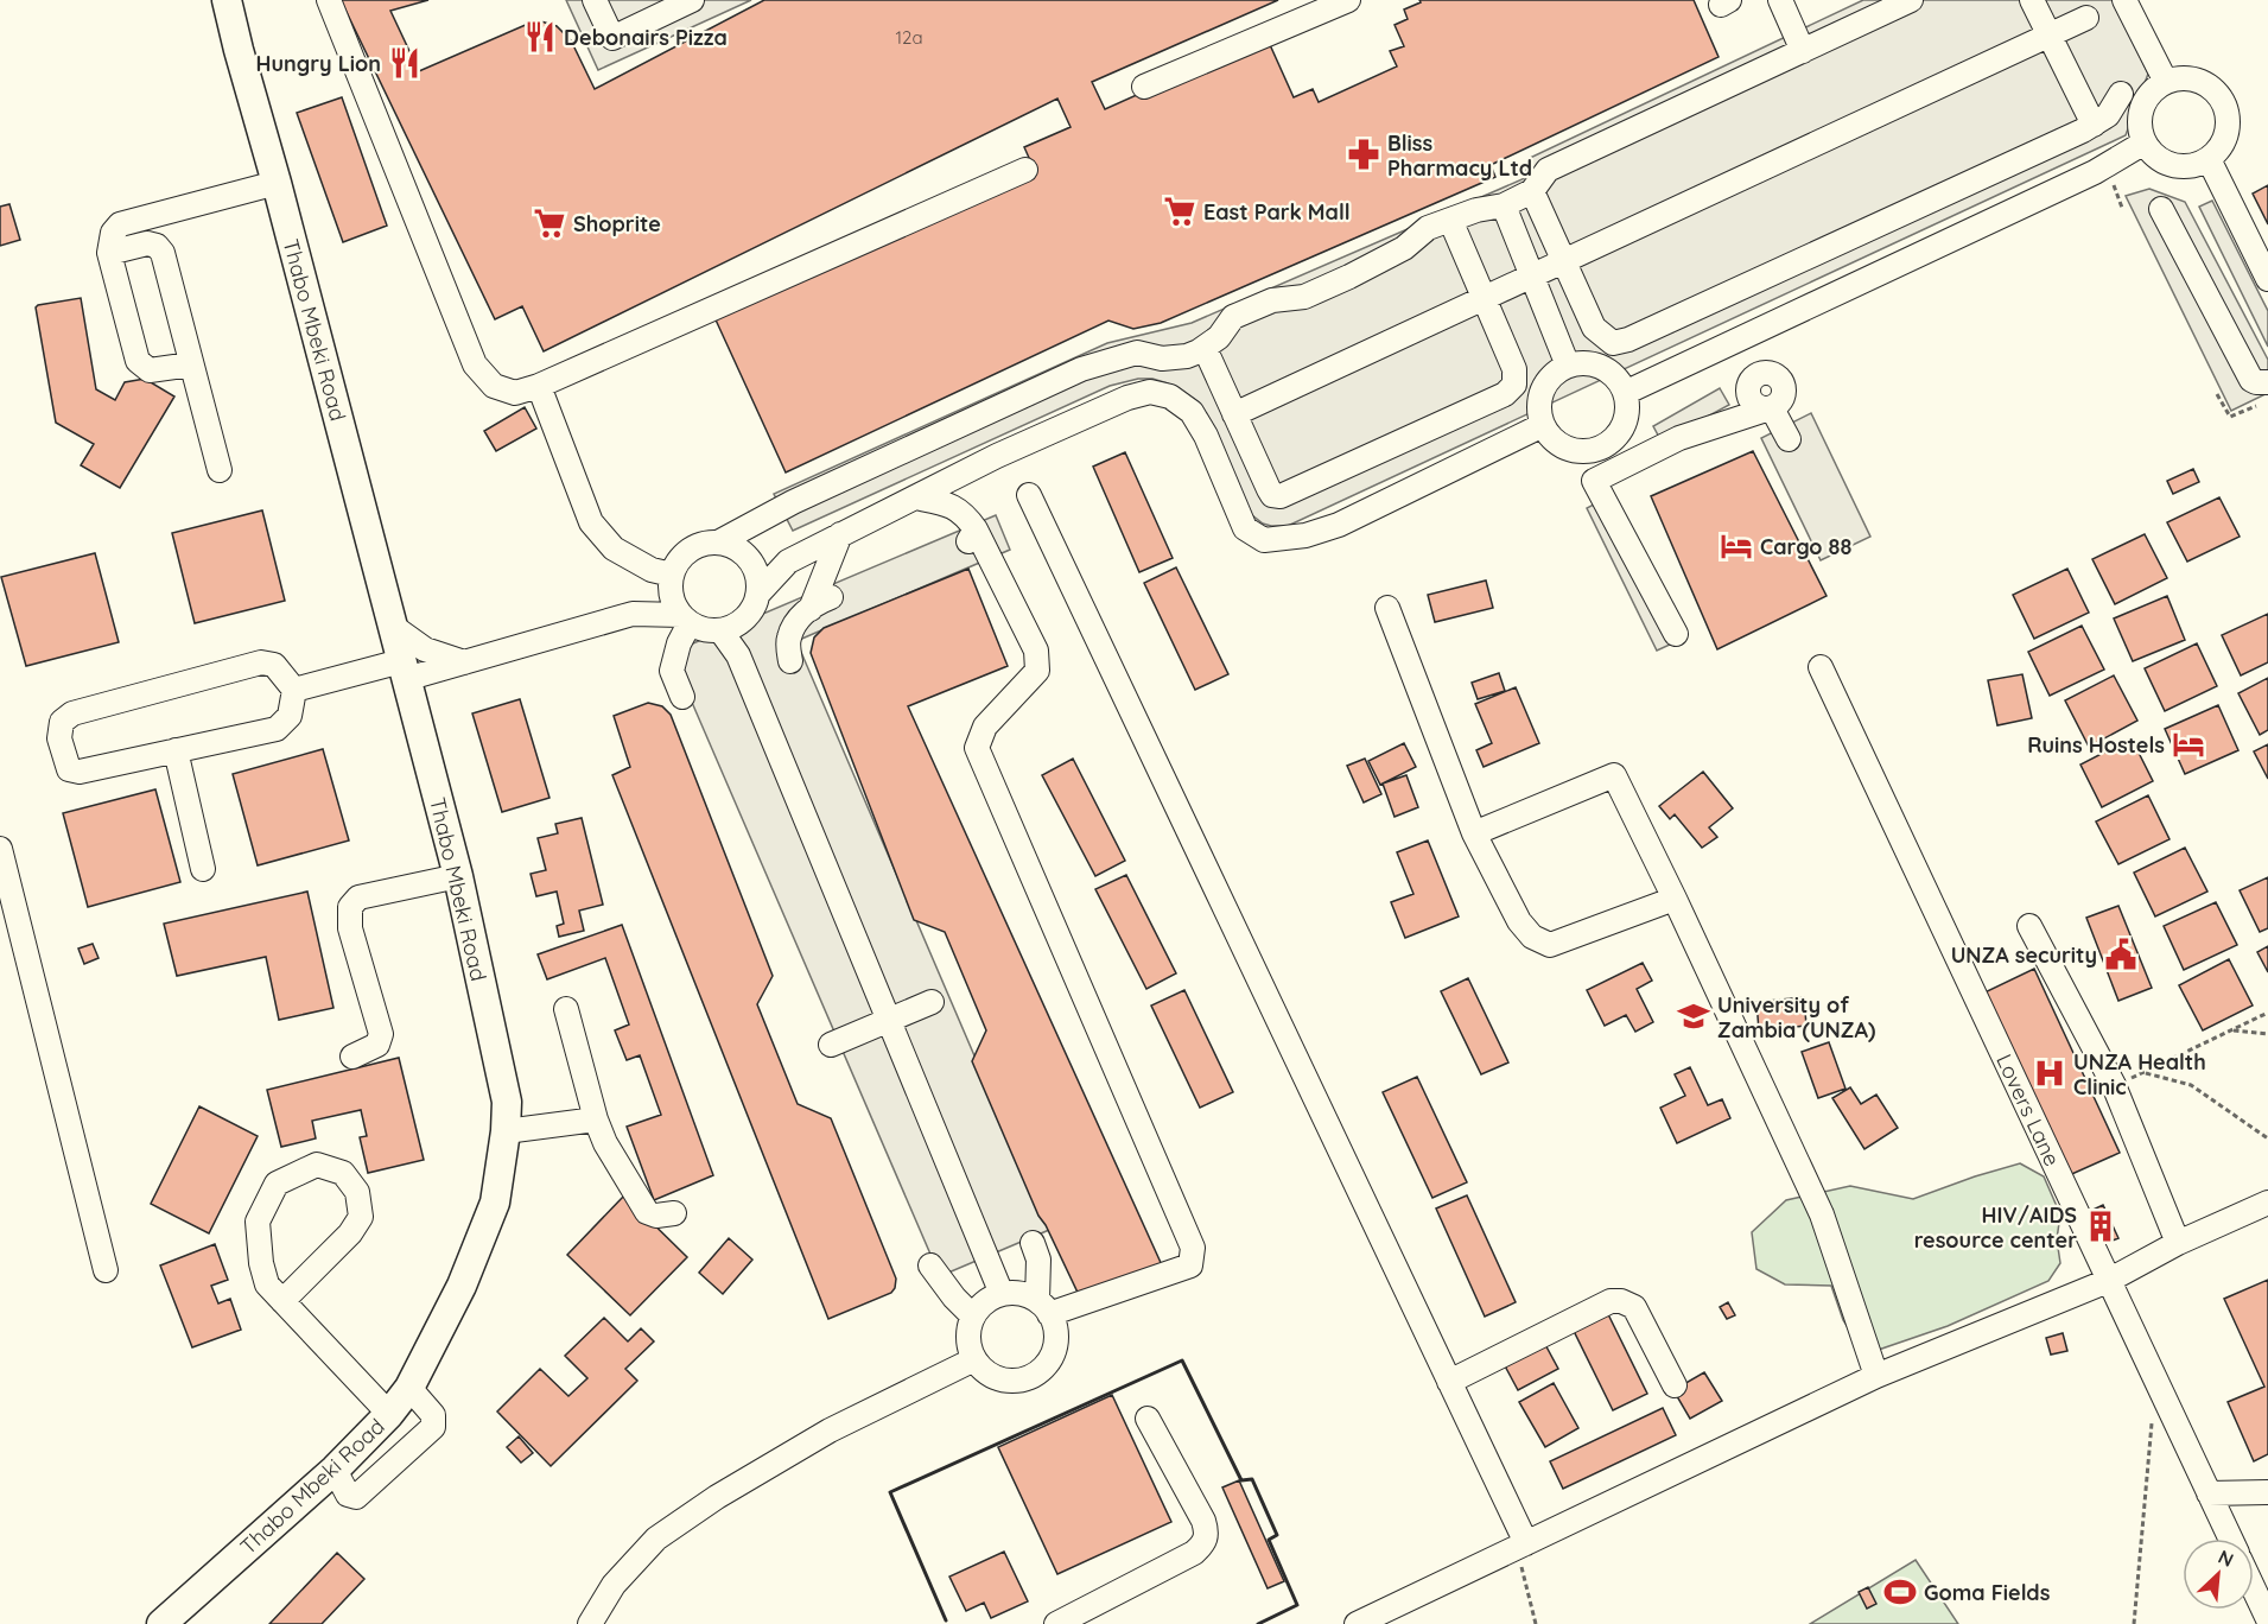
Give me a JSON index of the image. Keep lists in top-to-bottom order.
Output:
{
  "streets": {
    "main road": ["Thabo Mbeki Road"],
    "street": ["Lovers Lane"]
  },
  "places": {
    "restaurant": ["Debonairs Pizza", "Hungry Lion"],
    "pharmacy": ["Bliss Pharmacy Ltd"],
    "supermarket": ["East Park Mall", "Shoprite"],
    "hotel": ["Cargo 88", "Ruins Hostels"],
    "public building": ["UNZA security"],
    "school or university": ["University of Zambia (UNZA)"],
    "hospital": ["UNZA Health Clinic"],
    "building": ["HIV/AIDS resource center"],
    "sports": ["Goma Fields"]
  },
  "house_numbers": ["12a"],
  "north": "top right"
}
